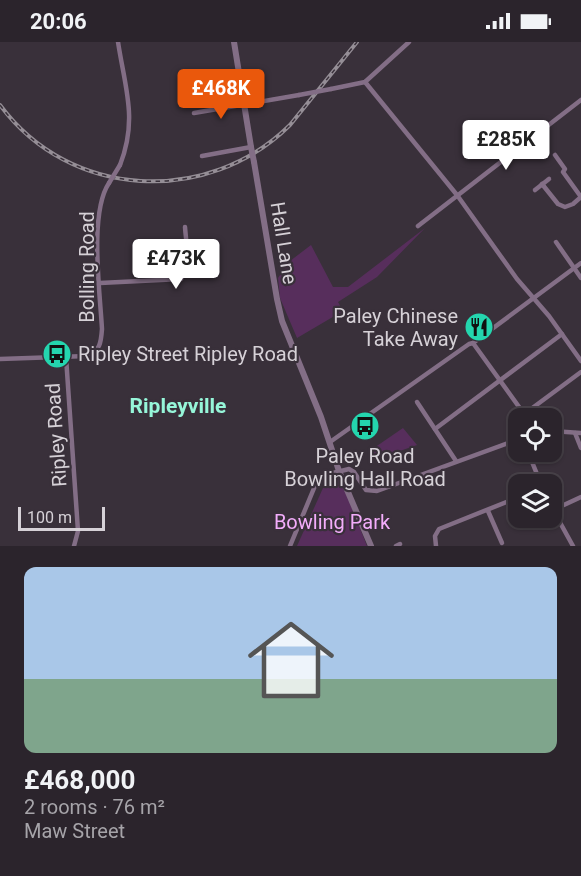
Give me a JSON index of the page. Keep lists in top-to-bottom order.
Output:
{
  "streets": {
    "street": ["Hall Lane", "Bolling Road", "Ripley Road"]
  },
  "crossings": [
    ["Bolling Road", "Ripley Road"]
  ],
  "districts": ["Ripleyville"],
  "parks": ["Bowling Park"],
  "places": {
    "restaurant": ["Paley Chinese Take Away"],
    "bus stop": ["Ripley Street Ripley Road", "Paley Road Bowling Hall Road"]
  },
  "scale_bar": "100 m",
  "page": {
    "status": "20:06",
    "price": ["£468K", "£285K", "£473K"],
    "scale": "100 m",
    "list": [
      {
        "name": "£468,000",
        "note": "2 rooms · 76 m² · Maw Street"
      }
    ]
  }
}
